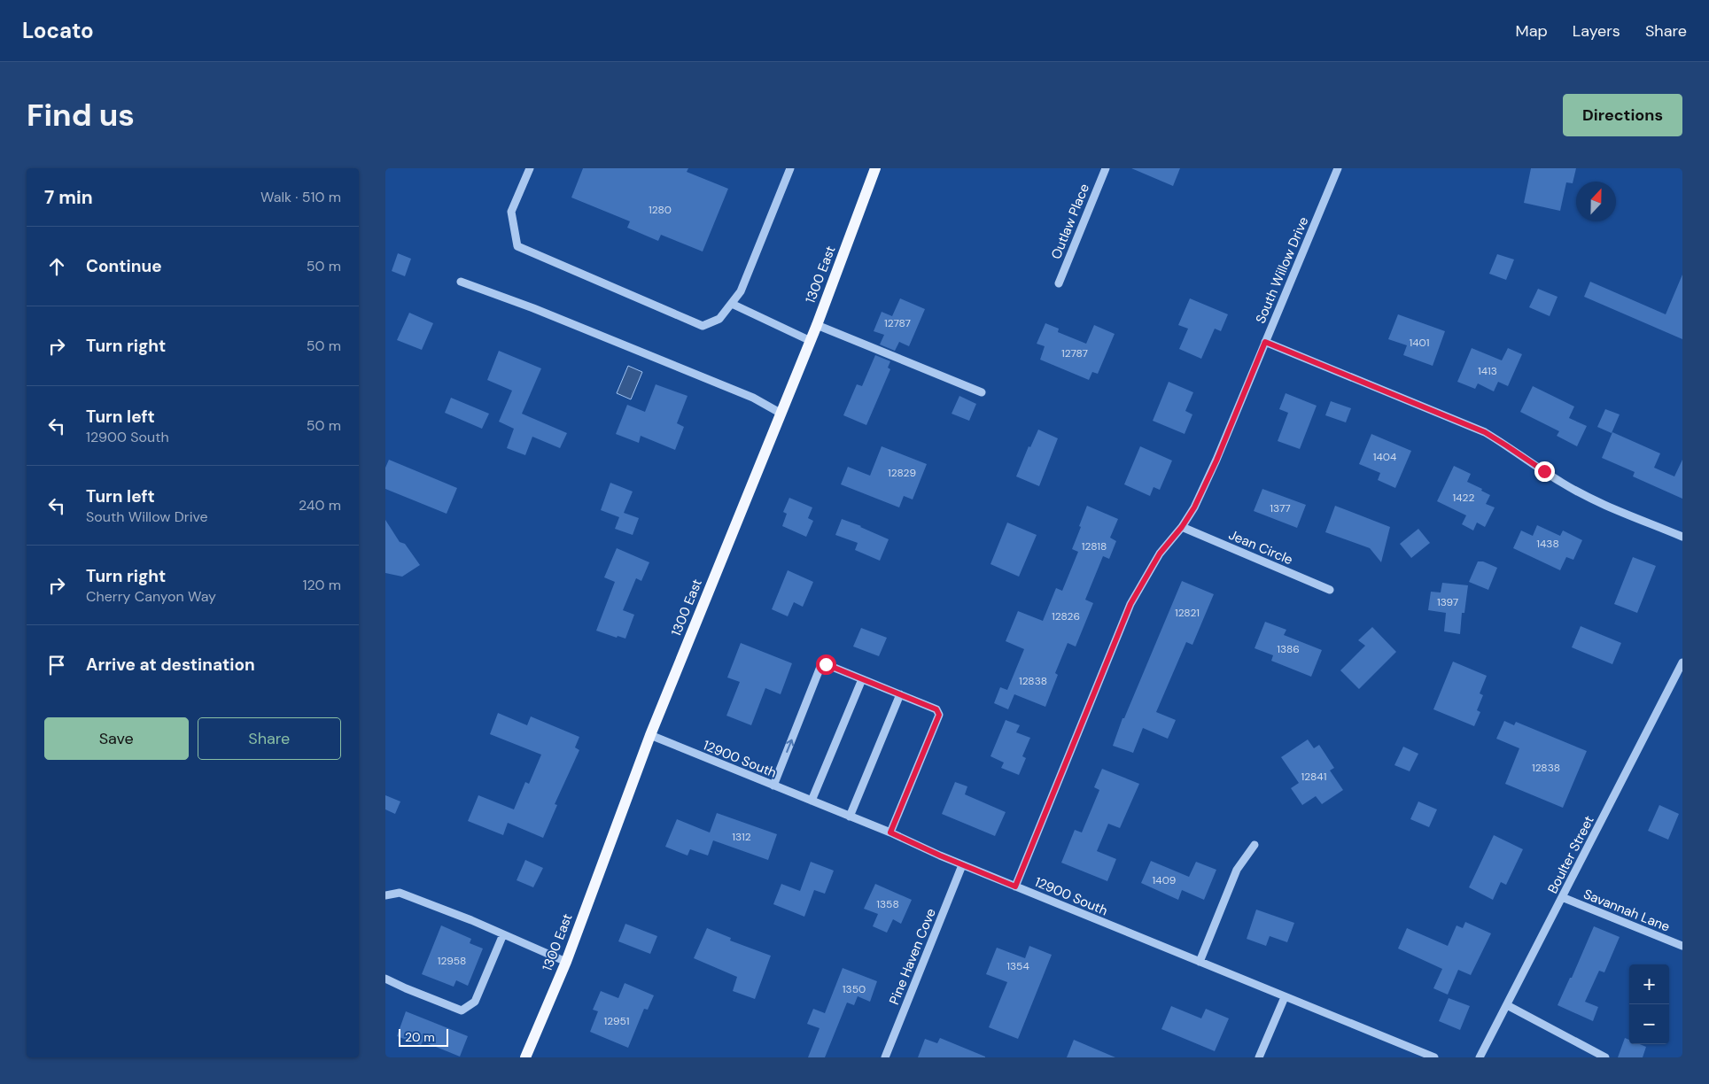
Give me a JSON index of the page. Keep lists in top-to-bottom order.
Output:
{
  "streets": {
    "main road": ["1300 East"],
    "street": [
      "Outlaw Place",
      "South Willow Drive",
      "Jean Circle",
      "12900 South",
      "Boulter Street",
      "Savannah Lane",
      "Pine Haven Cove"
    ]
  },
  "crossings": [
    ["South Willow Drive", "Jean Circle"],
    ["South Willow Drive", "12900 South"],
    ["1300 East", "12900 South"],
    ["12900 South", "Pine Haven Cove"],
    ["Boulter Street", "Savannah Lane"]
  ],
  "house_numbers": [
    "1280",
    "12787",
    "1401",
    "12787",
    "1413",
    "1404",
    "12829",
    "1422",
    "1377",
    "1438",
    "12818",
    "1397",
    "12821",
    "12826",
    "1386",
    "12838",
    "12838",
    "12841",
    "1312",
    "1409",
    "1358",
    "12958",
    "1354",
    "1350",
    "12951"
  ],
  "scale_bar": "20 m",
  "north": "top",
  "page": {
    "header": "Locato",
    "nav": ["Map", "Layers", "Share"],
    "buttons": [
      "Directions",
      ["Save", "Share"]
    ],
    "title": "Find us",
    "heading": ["7 min", "Walk · 510 m"],
    "list": [
      ["Continue", "50 m"],
      ["Turn right", "50 m"],
      ["Turn left", "12900 South", "50 m"],
      ["Turn left", "South Willow Drive", "240 m"],
      ["Turn right", "Cherry Canyon Way", "120 m"],
      "Arrive at destination"
    ],
    "map_buttons": ["+", "−"],
    "scale": "20 m"
  }
}
